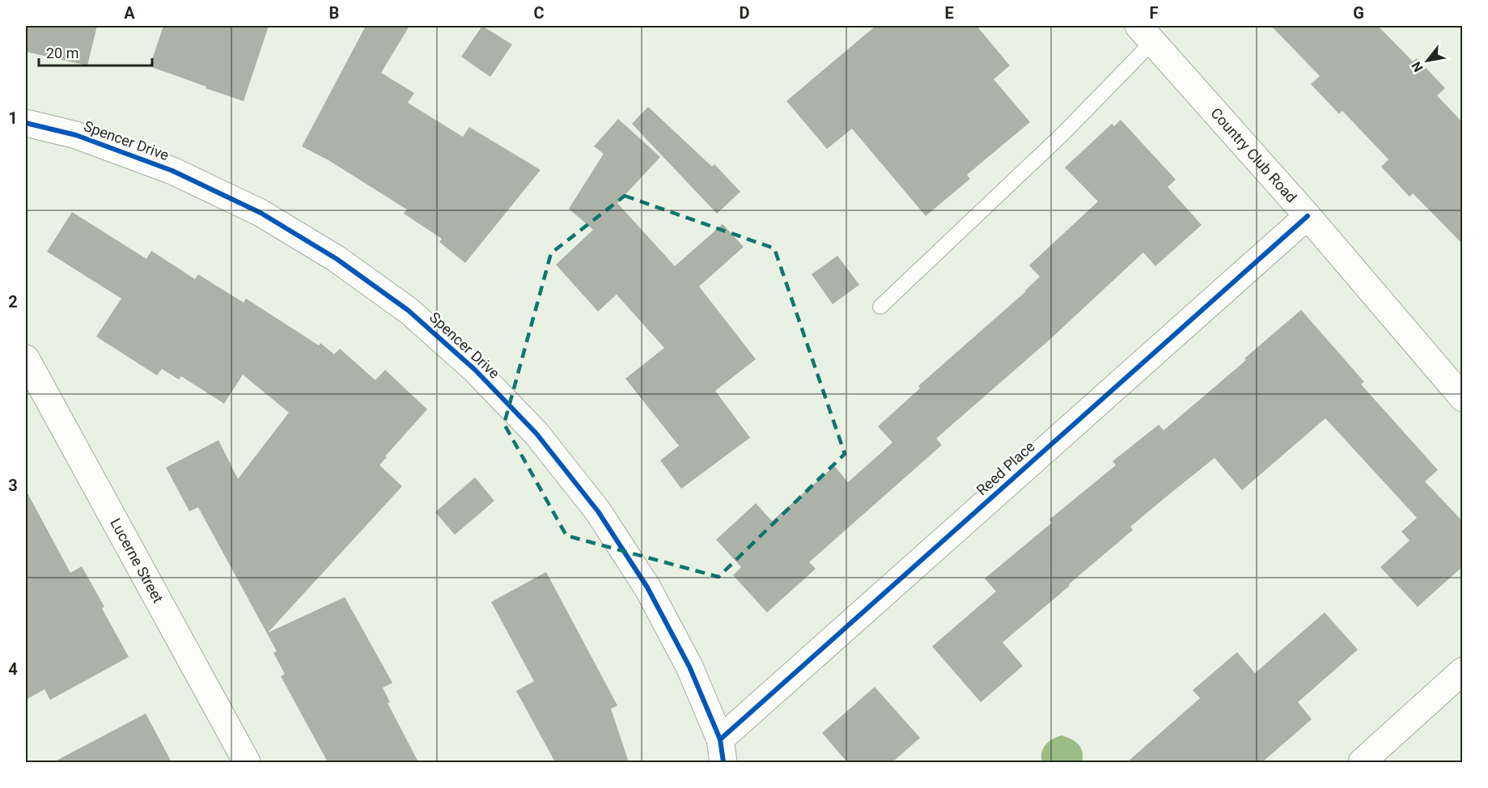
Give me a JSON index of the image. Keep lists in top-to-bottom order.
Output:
{
  "streets": {
    "street": [
      "Spencer Drive",
      "Country Club Road",
      "Reed Place",
      "Lucerne Street"
    ]
  },
  "crossings": [
    ["Spencer Drive", "Reed Place"],
    ["Country Club Road", "Reed Place"]
  ],
  "scale_bar": "20 m",
  "north": "bottom left",
  "grid": {
    "columns": [
      "A",
      "B",
      "C",
      "D",
      "E",
      "F",
      "G"
    ],
    "rows": [
      "1",
      "2",
      "3",
      "4"
    ]
  }
}
